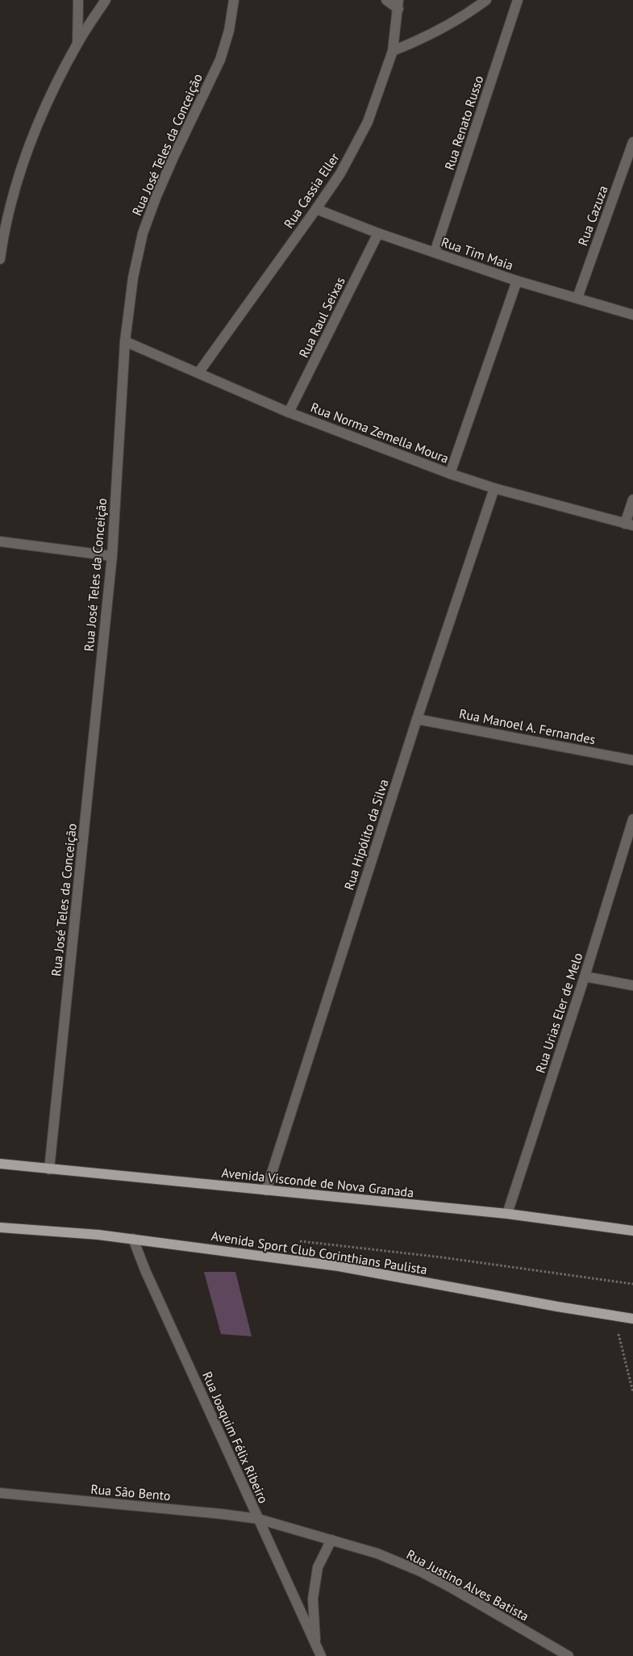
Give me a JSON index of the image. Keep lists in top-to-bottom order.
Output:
{
  "streets": {
    "main road": ["Avenida Visconde de Nova Granada", "Avenida Sport Club Corinthians Paulista"],
    "street": [
      "Rua Renato Russo",
      "Rua José Teles da Conceição",
      "Rua Cassia Eller",
      "Rua Cazuza",
      "Rua Tim Maia",
      "Rua Raul Seixas",
      "Rua Norma Zemella Moura",
      "Rua Manoel A. Fernandes",
      "Rua Hipólito da Silva",
      "Rua Urias Eler de Melo",
      "Rua Joaquim Félix Ribeiro",
      "Rua São Bento",
      "Rua Justino Alves Batista"
    ]
  },
  "crossings": [
    ["Rua Renato Russo", "Rua Tim Maia"],
    ["Rua José Teles da Conceição", "Rua Norma Zemella Moura"],
    ["Rua José Teles da Conceição", "Avenida Visconde de Nova Granada"],
    ["Rua Cassia Eller", "Rua Tim Maia"],
    ["Rua Cassia Eller", "Rua Norma Zemella Moura"],
    ["Rua Cazuza", "Rua Tim Maia"],
    ["Rua Tim Maia", "Rua Raul Seixas"],
    ["Rua Raul Seixas", "Rua Norma Zemella Moura"],
    ["Rua Norma Zemella Moura", "Rua Hipólito da Silva"],
    ["Rua Manoel A. Fernandes", "Rua Hipólito da Silva"],
    ["Rua Hipólito da Silva", "Avenida Visconde de Nova Granada"],
    ["Rua Urias Eler de Melo", "Avenida Visconde de Nova Granada"],
    ["Avenida Sport Club Corinthians Paulista", "Rua Joaquim Félix Ribeiro"],
    ["Rua Joaquim Félix Ribeiro", "Rua São Bento"],
    ["Rua Joaquim Félix Ribeiro", "Rua Justino Alves Batista"],
    ["Rua São Bento", "Rua Justino Alves Batista"]
  ]
}
